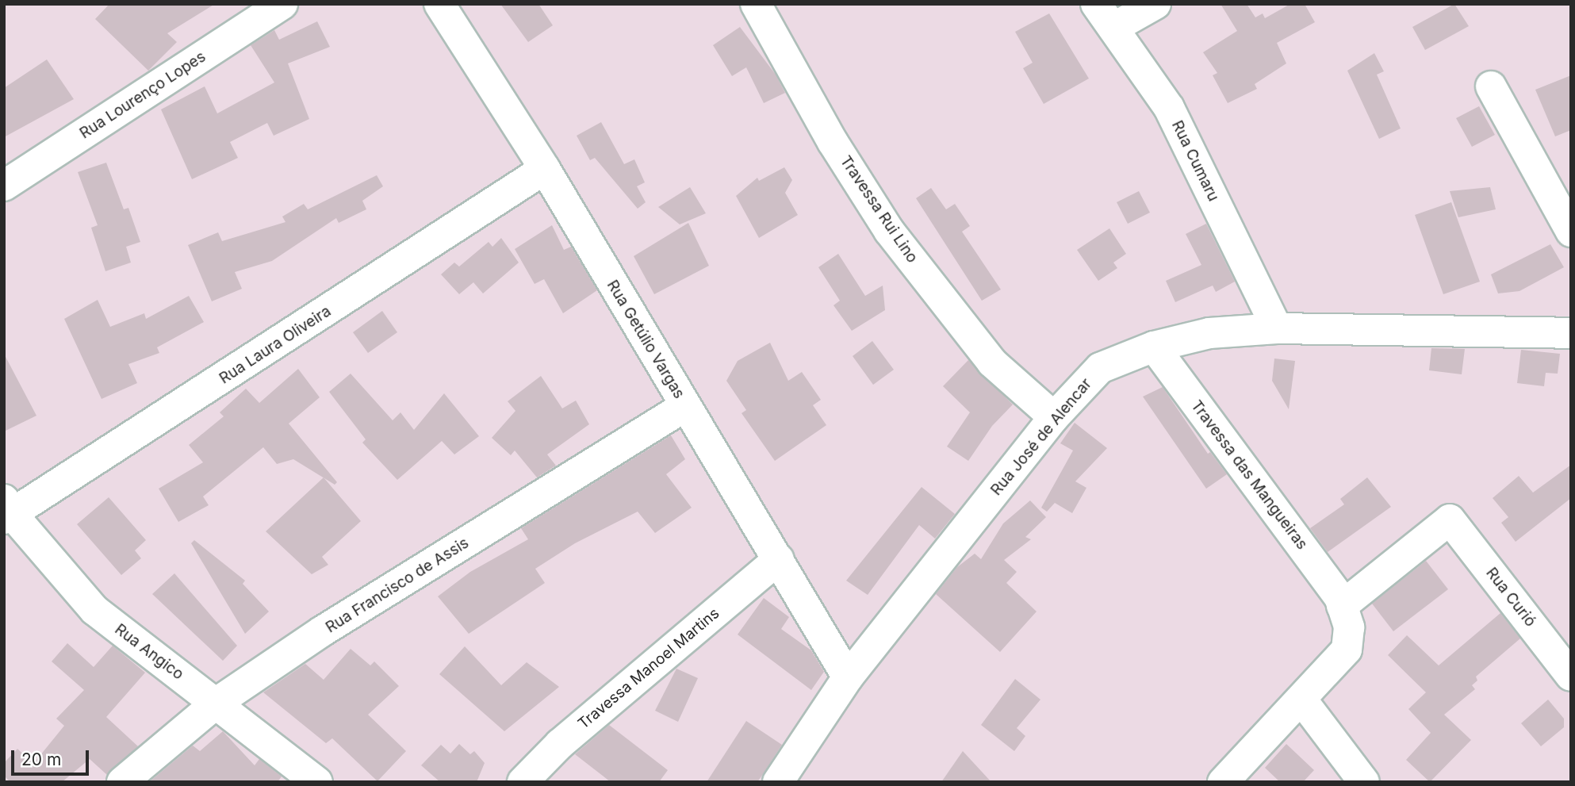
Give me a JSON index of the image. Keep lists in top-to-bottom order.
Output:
{
  "streets": {
    "street": [
      "Rua Lourenço Lopes",
      "Rua Cumaru",
      "Travessa Rui Lino",
      "Rua Getúlio Vargas",
      "Rua Laura Oliveira",
      "Rua José de Alencar",
      "Travessa das Mangueiras",
      "Rua Francisco de Assis",
      "Rua Curió",
      "Rua Angico",
      "Travessa Manoel Martins"
    ]
  },
  "crossings": [
    ["Rua Cumaru", "Rua José de Alencar"],
    ["Travessa Rui Lino", "Rua José de Alencar"],
    ["Rua Getúlio Vargas", "Rua Laura Oliveira"],
    ["Rua Getúlio Vargas", "Rua José de Alencar"],
    ["Rua Getúlio Vargas", "Rua Francisco de Assis"],
    ["Rua Getúlio Vargas", "Travessa Manoel Martins"],
    ["Rua Laura Oliveira", "Rua Angico"],
    ["Rua José de Alencar", "Travessa das Mangueiras"],
    ["Travessa das Mangueiras", "Rua Curió"],
    ["Rua Francisco de Assis", "Rua Angico"]
  ],
  "scale_bar": "20 m"
}
